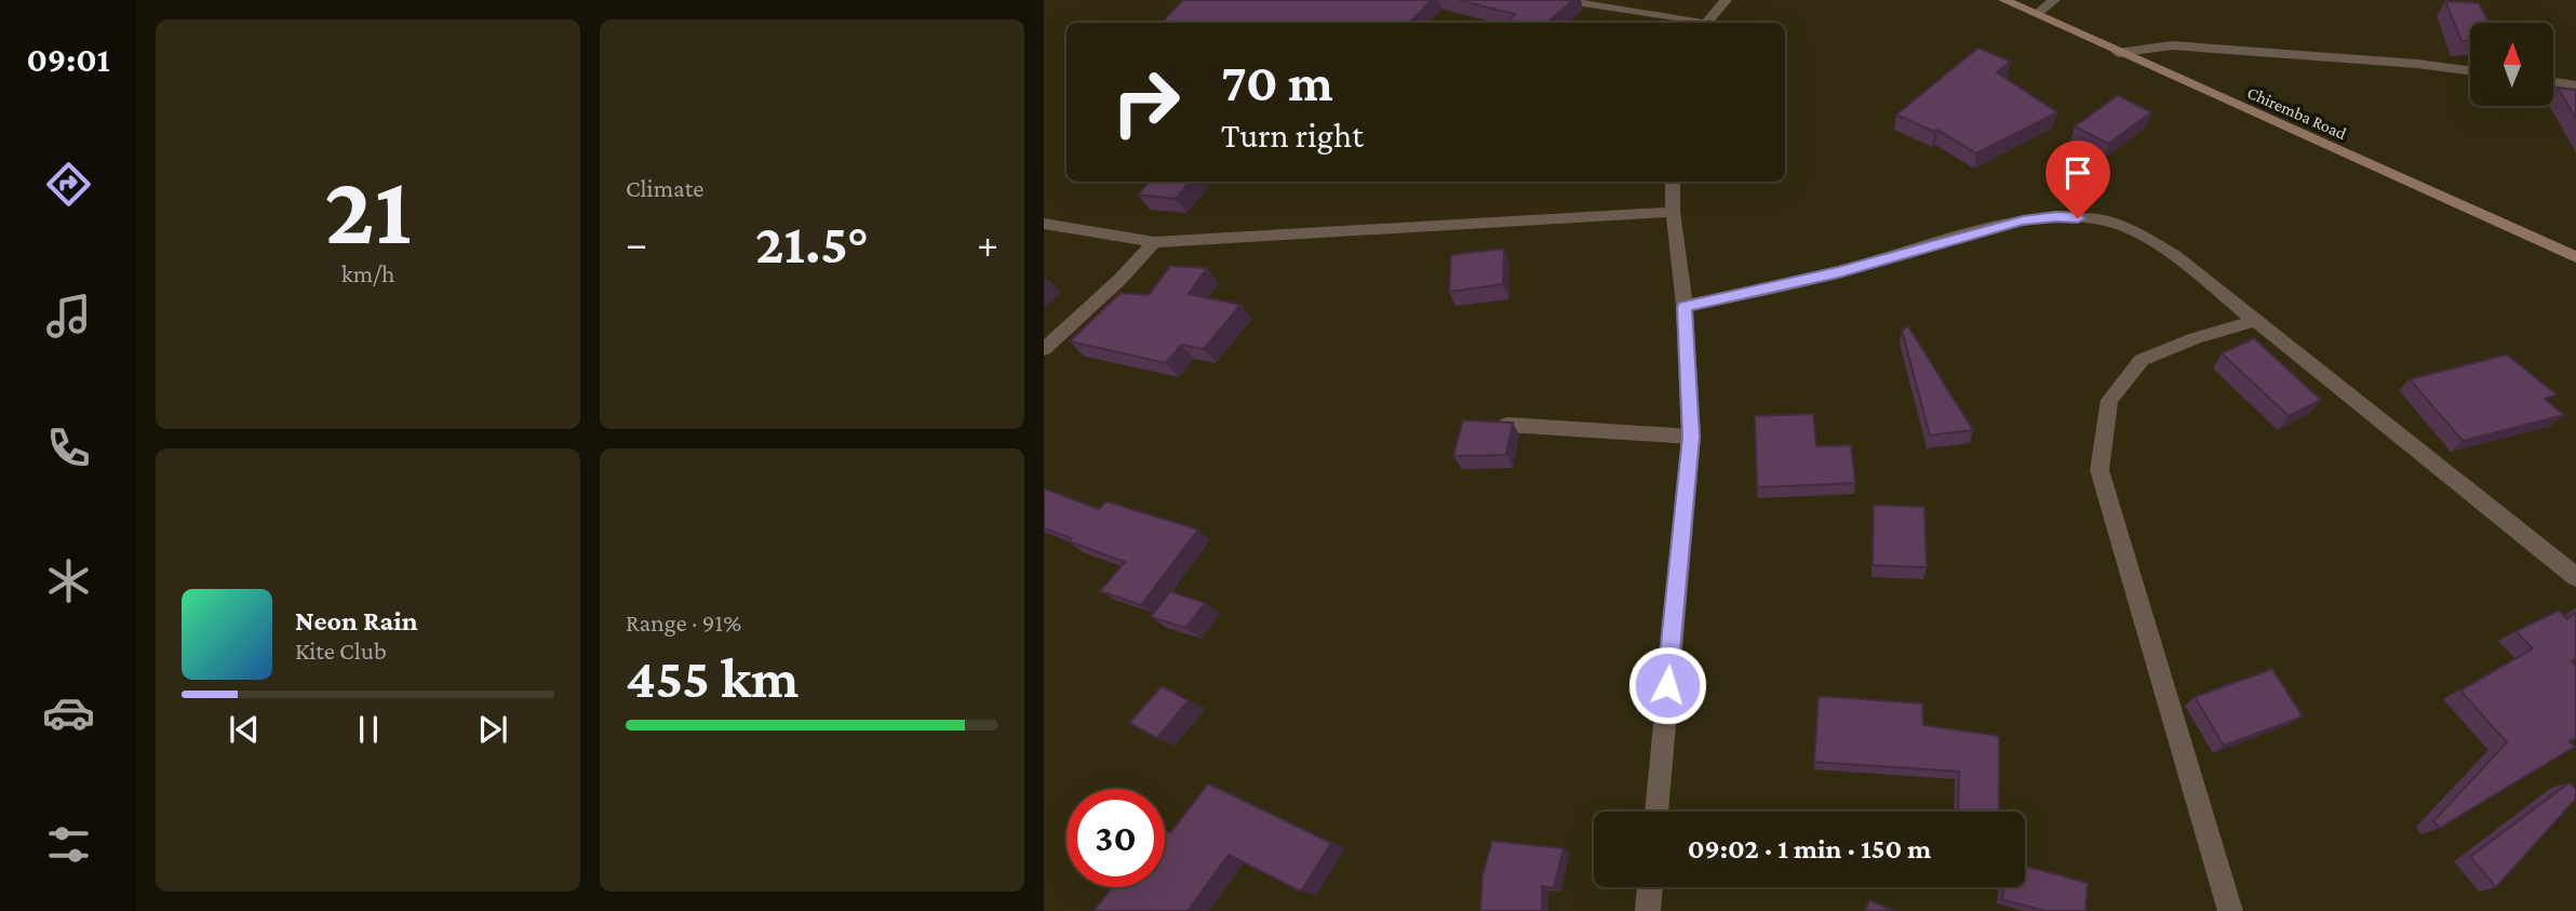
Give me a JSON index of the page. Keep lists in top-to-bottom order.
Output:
{
  "streets": {
    "main road": ["Chiremba Road"]
  },
  "north": "top",
  "page": {
    "tabs": "09:01",
    "tile": [
      ["21", "km/h"],
      "Climate",
      ["Range · 91%", "455 km"]
    ],
    "turn": ["70 m", "Turn right"],
    "heat": ["−", "21.5°", "+"],
    "song": ["Neon Rain", "Kite Club"],
    "limit": "30",
    "trip": "09:02 · 1 min · 150 m"
  }
}
